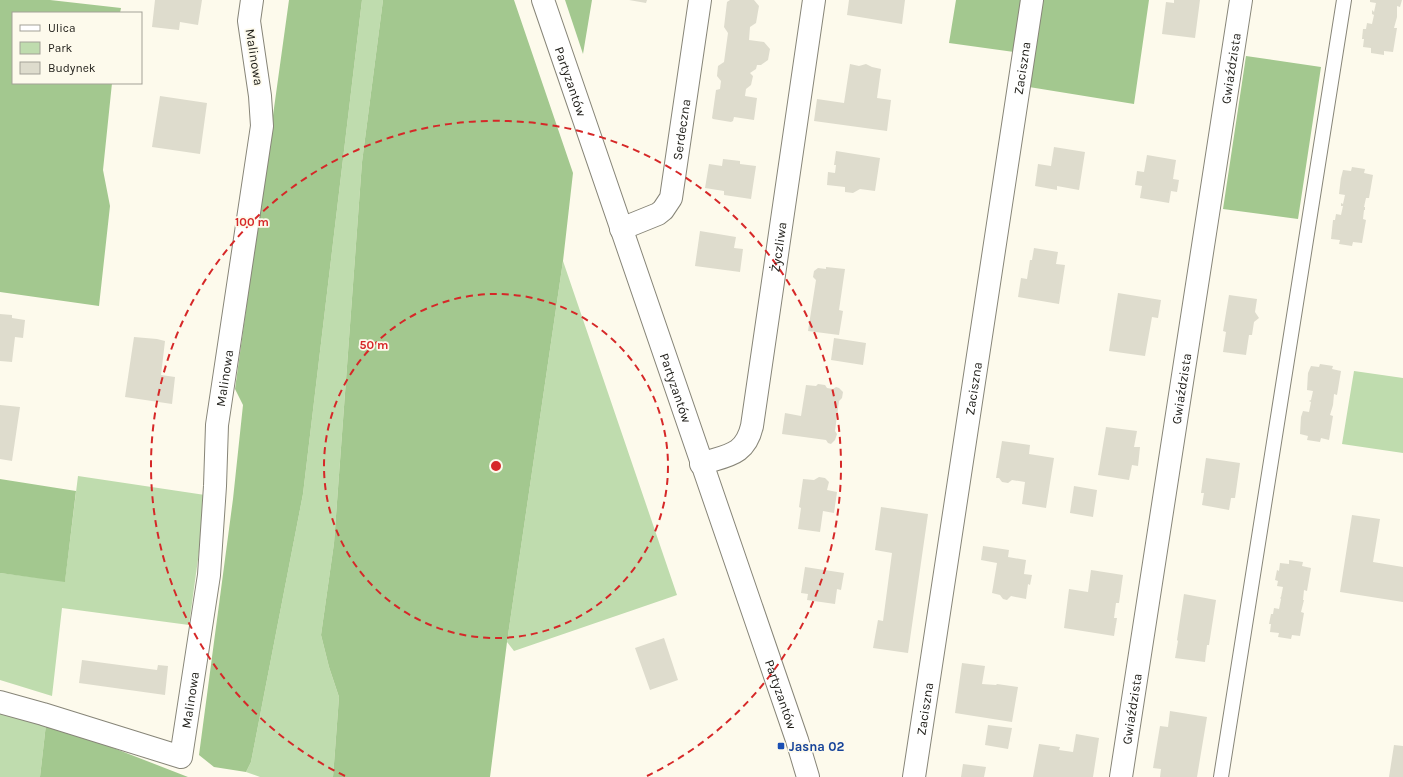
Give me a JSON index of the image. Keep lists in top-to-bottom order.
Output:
{
  "streets": {
    "street": [
      "Malinowa",
      "Zaciszna",
      "Gwiaździsta",
      "Partyzantów",
      "Serdeczna",
      "Życzliwa"
    ]
  },
  "crossings": [
    ["Partyzantów", "Serdeczna"],
    ["Partyzantów", "Życzliwa"]
  ],
  "places": {
    "transit": ["Jasna 02"]
  },
  "legend": ["Ulica", "Park", "Budynek"],
  "rings": ["100 m", "50 m"]
}
